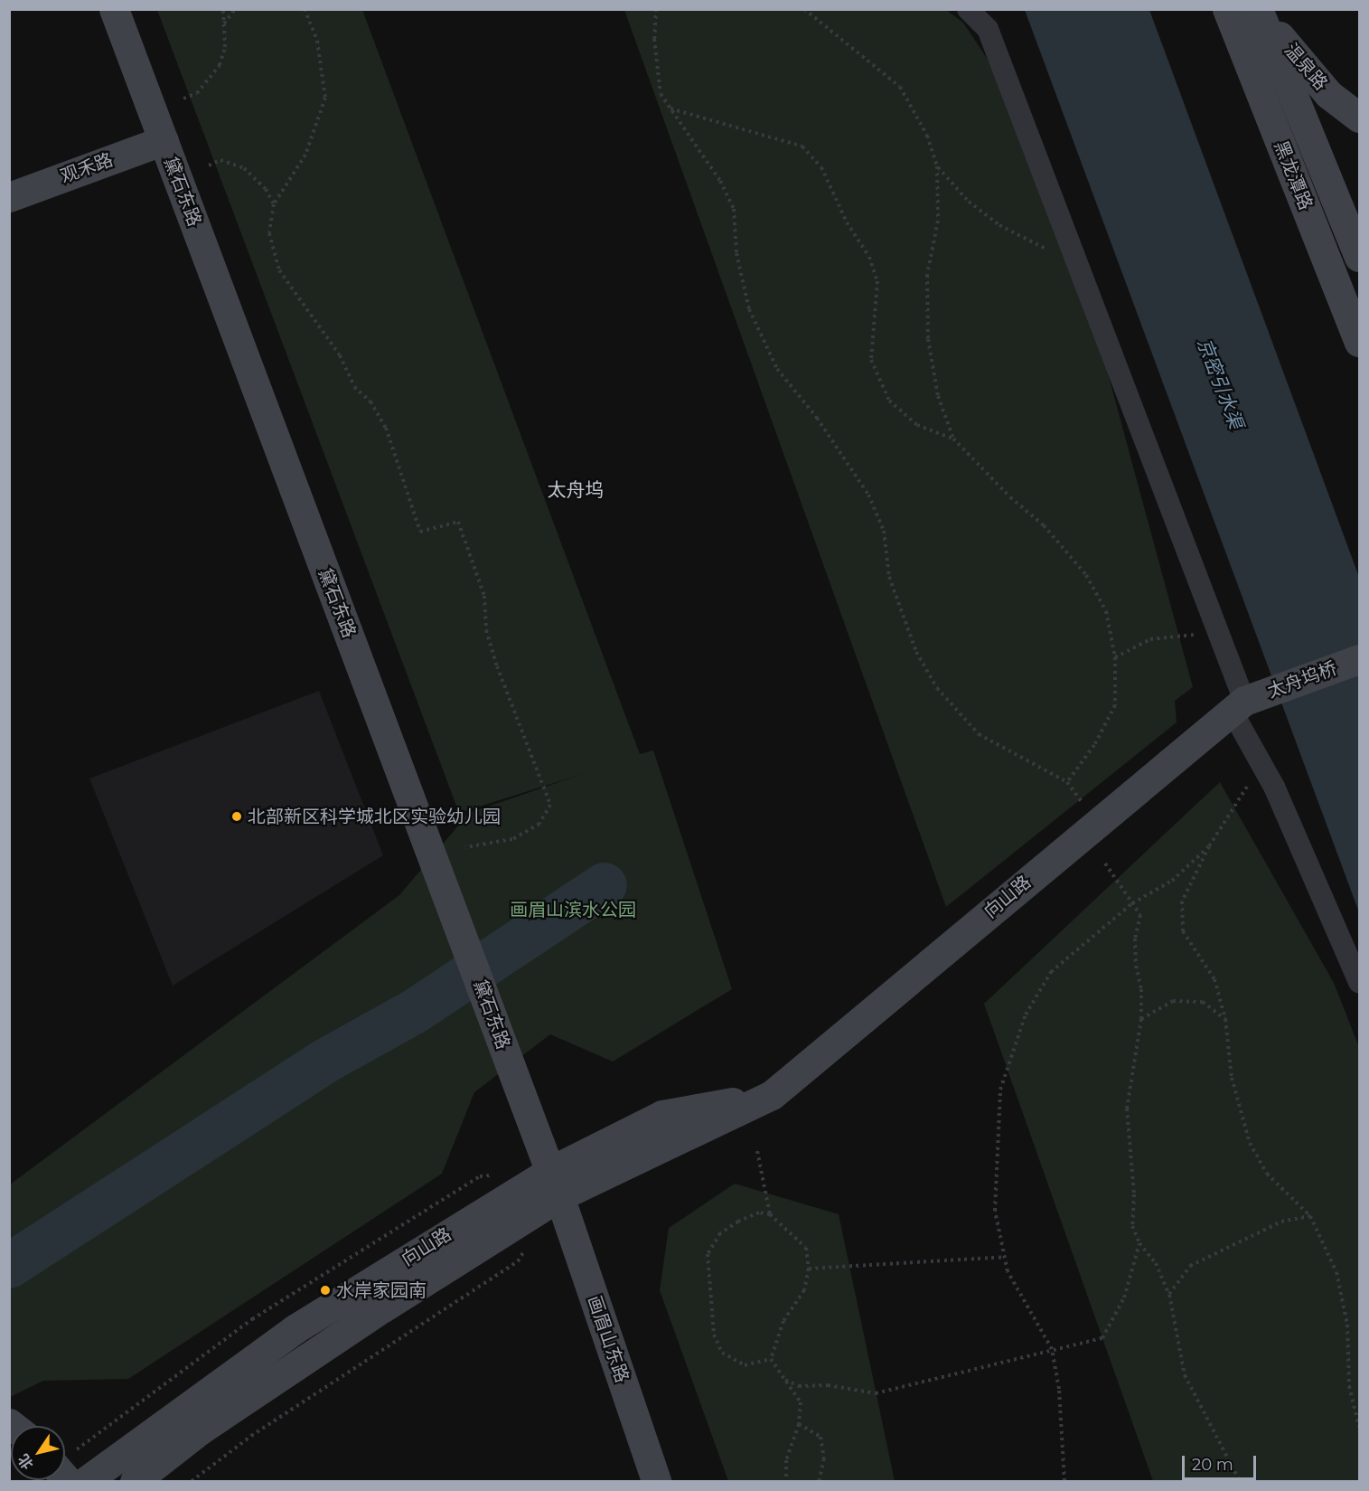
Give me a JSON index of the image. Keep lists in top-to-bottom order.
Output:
{
  "streets": {
    "street": [
      "温泉路",
      "观禾路",
      "黑龙潭路",
      "黛石东路",
      "太舟坞桥",
      "向山路",
      "画眉山东路"
    ]
  },
  "crossings": [
    ["温泉路", "黑龙潭路"],
    ["观禾路", "黛石东路"],
    ["黛石东路", "向山路"],
    ["黛石东路", "画眉山东路"],
    ["太舟坞桥", "向山路"],
    ["向山路", "画眉山东路"]
  ],
  "districts": ["太舟坞"],
  "water": ["京密引水渠"],
  "parks": ["画眉山滨水公园"],
  "places": ["北部新区科学城北区实验幼儿园", "水岸家园南"],
  "scale_bar": "20 m",
  "north": "bottom left"
}
